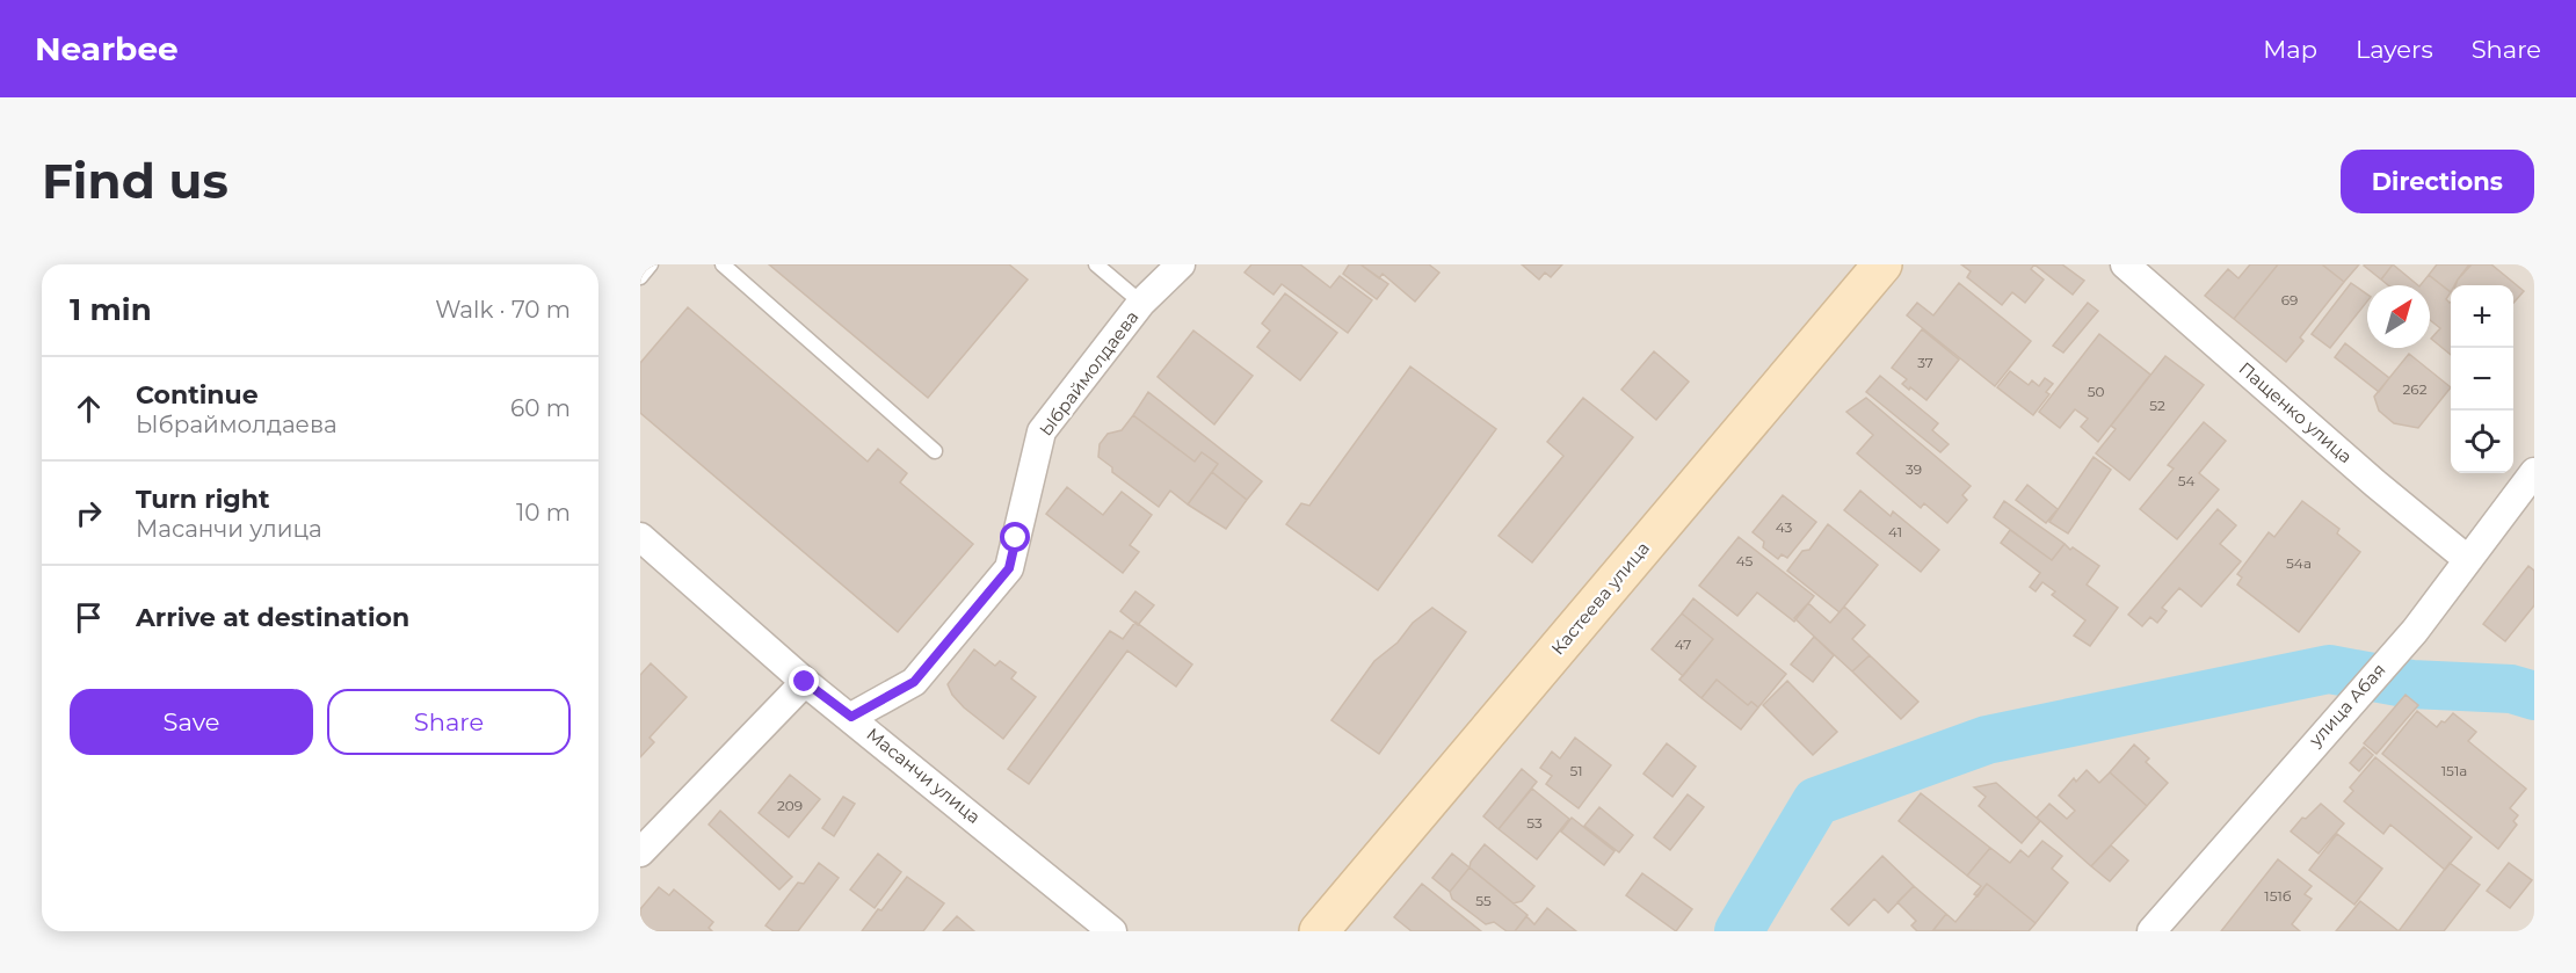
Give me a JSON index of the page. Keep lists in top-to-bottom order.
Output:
{
  "streets": {
    "street": [
      "Ыбраймолдаева",
      "Пащенко улица",
      "Кастеева улица",
      "улица Абая",
      "Масанчи улица"
    ]
  },
  "crossings": [
    ["Ыбраймолдаева", "Масанчи улица"],
    ["Пащенко улица", "улица Абая"]
  ],
  "house_numbers": [
    "69",
    "37",
    "262",
    "50",
    "52",
    "39",
    "54",
    "43",
    "41",
    "45",
    "54а",
    "47",
    "51",
    "151а",
    "209",
    "53",
    "151б",
    "55"
  ],
  "north": "top right",
  "page": {
    "header": "Nearbee",
    "nav": ["Map", "Layers", "Share"],
    "buttons": [
      "Directions",
      ["Save", "Share"]
    ],
    "title": "Find us",
    "heading": ["1 min", "Walk · 70 m"],
    "map_buttons": ["+", "−"],
    "list": [
      ["Continue", "Ыбраймолдаева", "60 m"],
      ["Turn right", "Масанчи улица", "10 m"],
      "Arrive at destination"
    ]
  }
}
